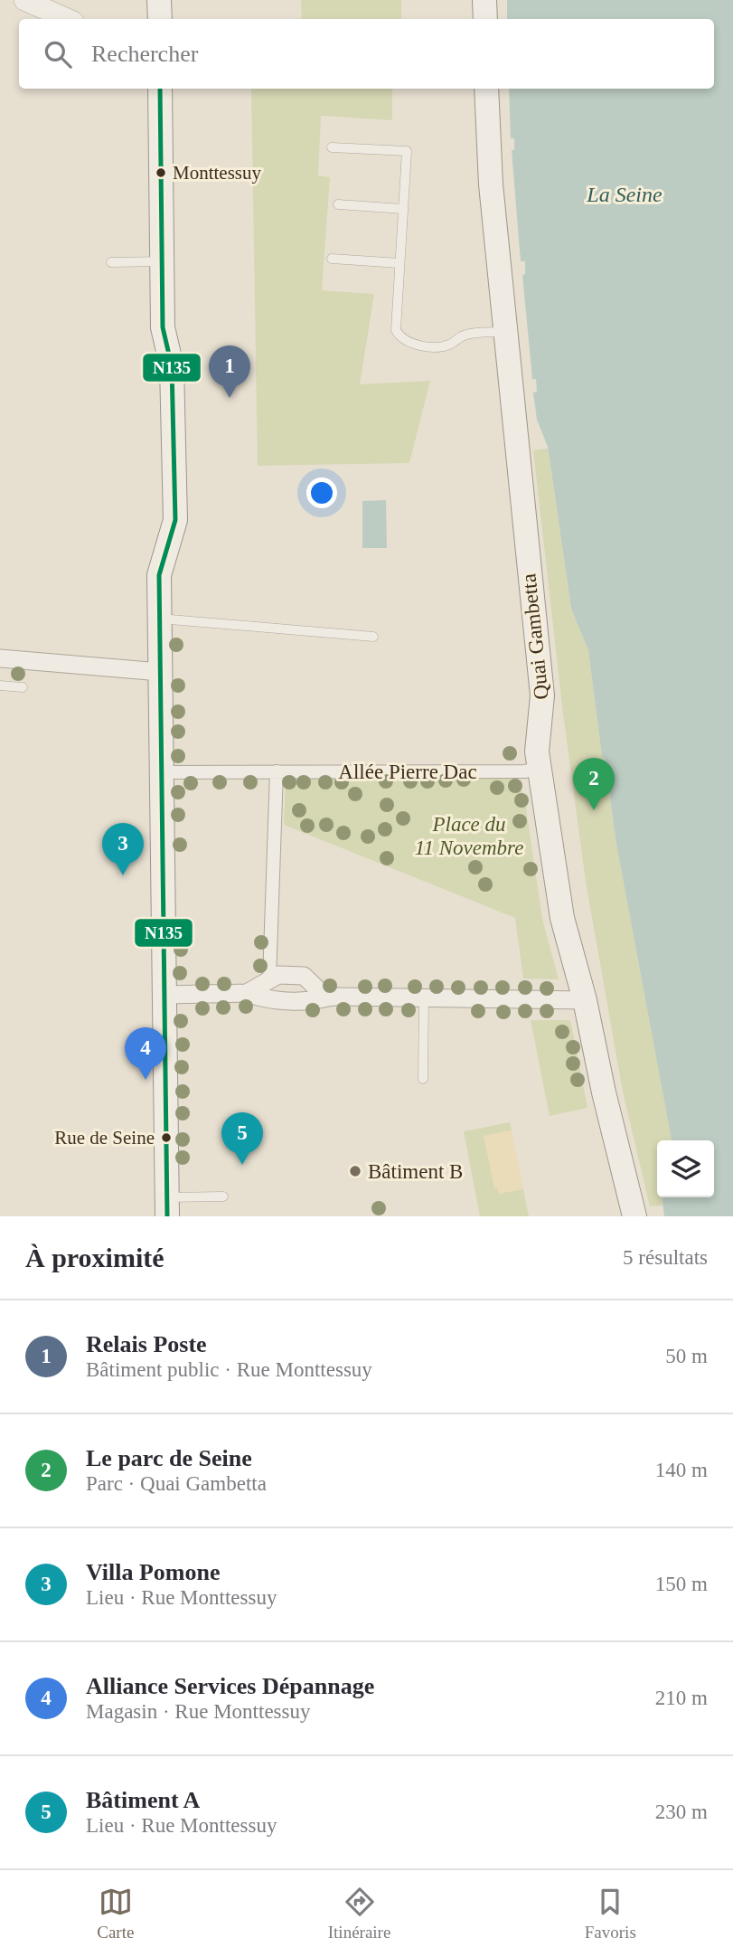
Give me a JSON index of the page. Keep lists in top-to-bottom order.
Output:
{
  "streets": {
    "main road": ["Quai Gambetta"],
    "street": ["Allée Pierre Dac"]
  },
  "crossings": [
    ["Quai Gambetta", "Allée Pierre Dac"]
  ],
  "water": ["La Seine"],
  "parks": ["Place du 11 Novembre"],
  "places": ["Monttessuy", "Rue de Seine", "Bâtiment B"],
  "lines": ["transit line N135"],
  "page": {
    "search": "Rechercher",
    "pins": [
      "1",
      "2",
      "3",
      "4",
      "5"
    ],
    "heading": ["À proximité", "5 résultats"],
    "list": [
      {
        "mark": "1",
        "name": "Relais Poste",
        "note": "Bâtiment public · Rue Monttessuy",
        "value": "50 m"
      },
      {
        "mark": "2",
        "name": "Le parc de Seine",
        "note": "Parc · Quai Gambetta",
        "value": "140 m"
      },
      {
        "mark": "3",
        "name": "Villa Pomone",
        "note": "Lieu · Rue Monttessuy",
        "value": "150 m"
      },
      {
        "mark": "4",
        "name": "Alliance Services Dépannage",
        "note": "Magasin · Rue Monttessuy",
        "value": "210 m"
      },
      {
        "mark": "5",
        "name": "Bâtiment A",
        "note": "Lieu · Rue Monttessuy",
        "value": "230 m"
      }
    ],
    "nav": ["Carte", "Itinéraire", "Favoris"]
  }
}
